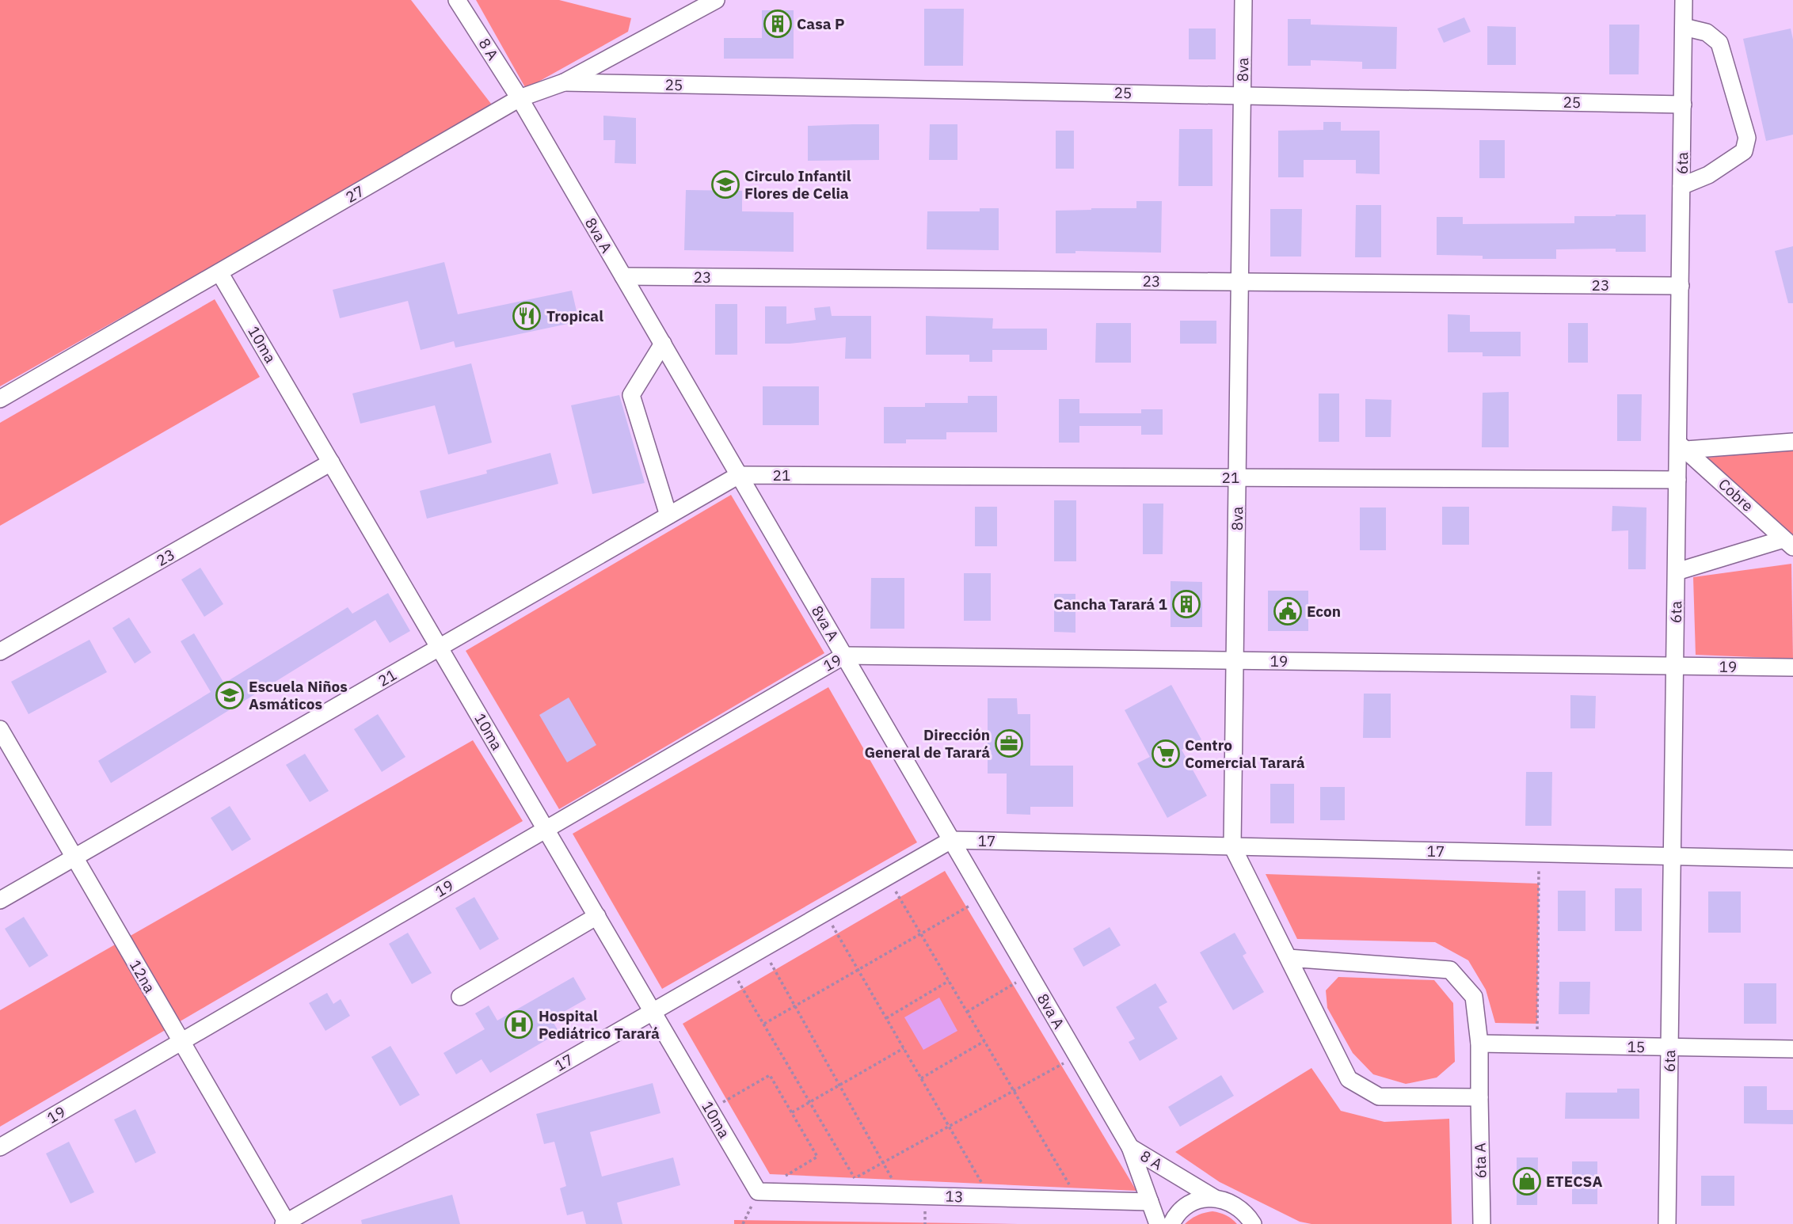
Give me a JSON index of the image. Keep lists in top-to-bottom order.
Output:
{
  "streets": {
    "street": [
      "8 A",
      "8va",
      "25",
      "6ta",
      "27",
      "8va A",
      "23",
      "10ma",
      "21",
      "Cobre",
      "19",
      "17",
      "12na",
      "15",
      "6ta A",
      "13"
    ]
  },
  "crossings": [
    ["8 A", "27"],
    ["8 A", "8va A"],
    ["8 A", "13"],
    ["8va", "25"],
    ["8va", "23"],
    ["8va", "21"],
    ["8va", "19"],
    ["8va", "17"],
    ["8va", "6ta A"],
    ["25", "6ta"],
    ["25", "27"],
    ["6ta", "23"],
    ["6ta", "21"],
    ["6ta", "Cobre"],
    ["6ta", "19"],
    ["6ta", "17"],
    ["6ta", "15"],
    ["27", "8va A"],
    ["27", "10ma"],
    ["8va A", "23"],
    ["8va A", "21"],
    ["8va A", "19"],
    ["8va A", "17"],
    ["23", "10ma"],
    ["10ma", "21"],
    ["10ma", "19"],
    ["10ma", "17"],
    ["10ma", "13"],
    ["21", "12na"],
    ["19", "12na"],
    ["17", "12na"],
    ["15", "6ta A"]
  ],
  "places": {
    "building": ["Casa P", "Cancha Tarará 1"],
    "school or university": ["Circulo Infantil Flores de Celia", "Escuela Niños Asmáticos"],
    "restaurant": ["Tropical"],
    "public building": ["Econ"],
    "office": ["Dirección General de Tarará"],
    "supermarket": ["Centro Comercial Tarará"],
    "hospital": ["Hospital Pediátrico Tarará"],
    "shop": ["ETECSA"]
  }
}
